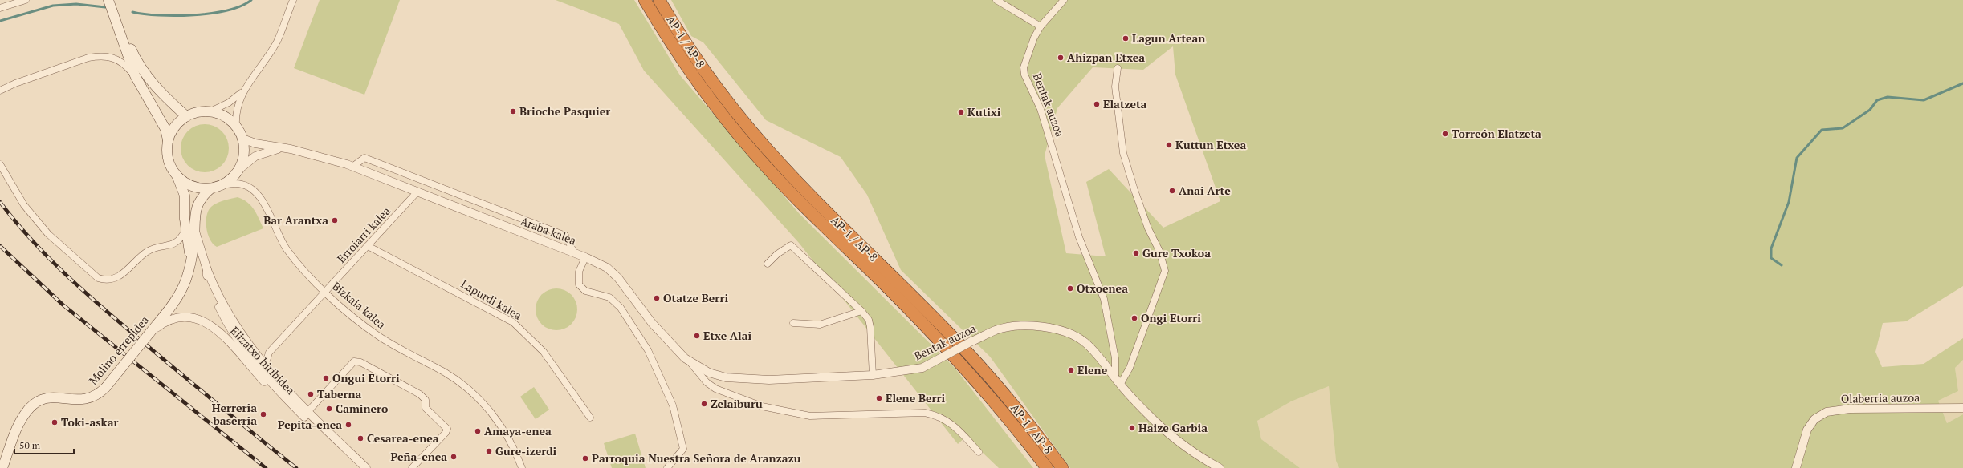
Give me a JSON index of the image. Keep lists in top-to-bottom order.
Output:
{
  "streets": {
    "highway": ["AP-1 / AP-8"],
    "main road": ["Molino errepidea", "Elizatxo hiribidea"],
    "street": [
      "Bentak auzoa",
      "Araba kalea",
      "Erroiarri kalea",
      "Lapurdi kalea",
      "Bizkaia kalea",
      "Olaberria auzoa"
    ]
  },
  "crossings": [
    ["Bentak auzoa", "Araba kalea"],
    ["Araba kalea", "Erroiarri kalea"],
    ["Araba kalea", "Bizkaia kalea"],
    ["Araba kalea", "Elizatxo hiribidea"],
    ["Erroiarri kalea", "Lapurdi kalea"],
    ["Erroiarri kalea", "Bizkaia kalea"],
    ["Bizkaia kalea", "Elizatxo hiribidea"],
    ["Molino errepidea", "Elizatxo hiribidea"]
  ],
  "places": [
    "Lagun Artean",
    "Ahizpan Etxea",
    "Elatzeta",
    "Brioche Pasquier",
    "Kutixi",
    "Torreón Elatzeta",
    "Kuttun Etxea",
    "Anai Arte",
    "Bar Arantxa",
    "Gure Txokoa",
    "Otxoenea",
    "Otatze Berri",
    "Ongi Etorri",
    "Etxe Alai",
    "Elene",
    "Ongui Etorri",
    "Taberna",
    "Elene Berri",
    "Zelaiburu",
    "Caminero",
    "Herreria baserria",
    "Toki-askar",
    "Pepita-enea",
    "Haize Garbia",
    "Amaya-enea",
    "Cesarea-enea",
    "Gure-izerdi",
    "Peña-enea",
    "Parroquia Nuestra Señora de Aranzazu"
  ],
  "scale_bar": "50 m"
}
